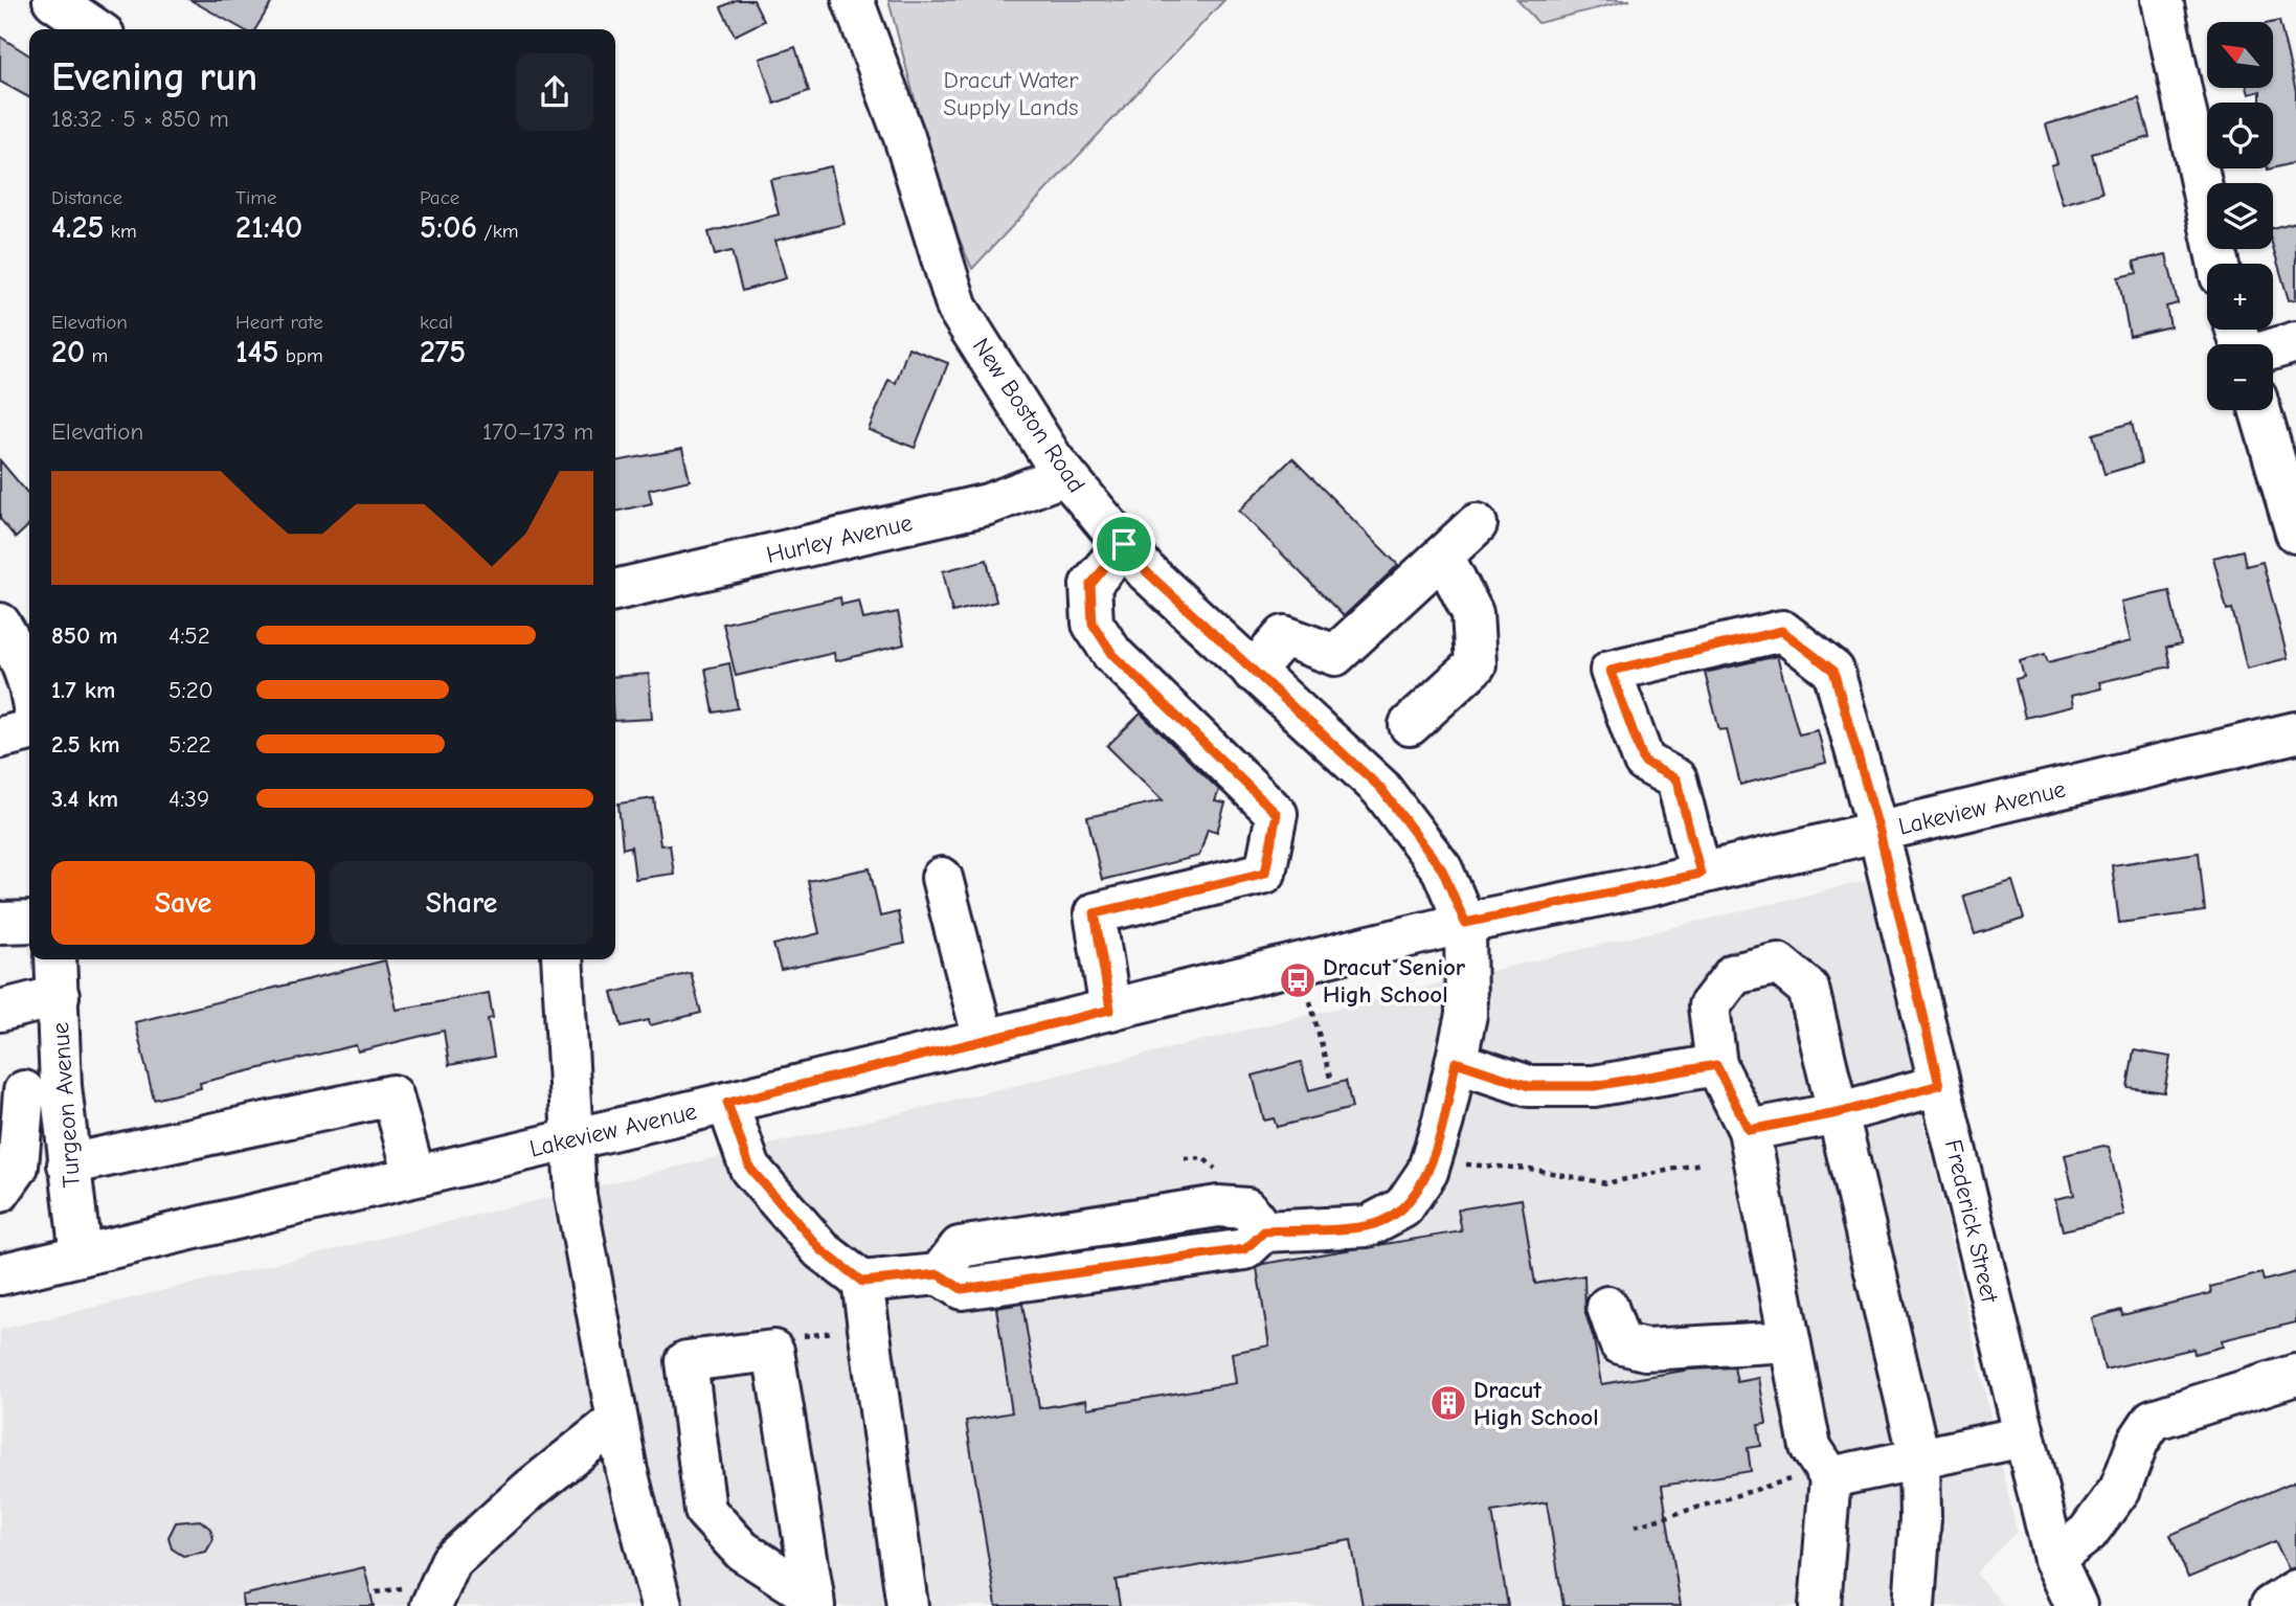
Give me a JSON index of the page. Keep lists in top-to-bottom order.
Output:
{
  "streets": {
    "street": [
      "New Boston Road",
      "Hurley Avenue",
      "Lakeview Avenue",
      "Turgeon Avenue",
      "Frederick Street"
    ]
  },
  "crossings": [
    ["New Boston Road", "Hurley Avenue"],
    ["New Boston Road", "Lakeview Avenue"],
    ["Lakeview Avenue", "Turgeon Avenue"],
    ["Lakeview Avenue", "Frederick Street"]
  ],
  "parks": ["Dracut Water Supply Lands"],
  "places": {
    "bus stop": ["Dracut Senior High School"],
    "building": ["Dracut High School"]
  },
  "north": "top left",
  "page": {
    "map_buttons": ["+", "−"],
    "heading": ["Evening run", "18:32 · 5 × 850 m"],
    "stats": [
      ["Distance", "4.25 km"],
      ["Time", "21:40"],
      ["Pace", "5:06 /km"],
      ["Elevation", "20 m"],
      ["Heart rate", "145 bpm"],
      ["kcal", "275"]
    ],
    "chart": ["Elevation", "170–173 m"],
    "list": [
      {
        "name": "850 m",
        "note": "4:52"
      },
      {
        "name": "1.7 km",
        "note": "5:20"
      },
      {
        "name": "2.5 km",
        "note": "5:22"
      },
      {
        "name": "3.4 km",
        "note": "4:39"
      }
    ],
    "buttons": ["Save", "Share"]
  }
}
